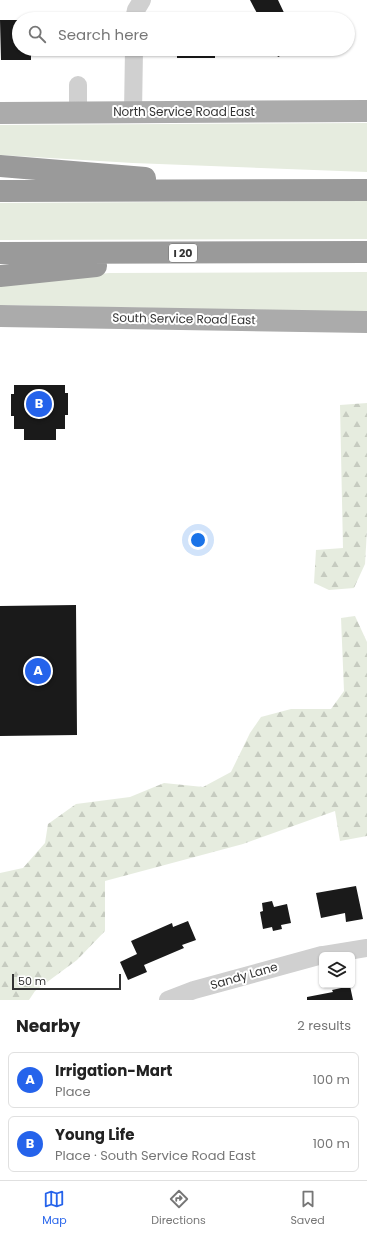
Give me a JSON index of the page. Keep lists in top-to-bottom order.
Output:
{
  "streets": {
    "highway": ["I 20"],
    "main road": ["North Service Road East", "South Service Road East"],
    "street": ["Sandy Lane"]
  },
  "scale_bar": "50 m",
  "page": {
    "search": "Search here",
    "pins": ["B", "A"],
    "scale": "50 m",
    "heading": ["Nearby", "2 results"],
    "list": [
      {
        "mark": "A",
        "name": "Irrigation-Mart",
        "note": "Place",
        "value": "100 m"
      },
      {
        "mark": "B",
        "name": "Young Life",
        "note": "Place · South Service Road East",
        "value": "100 m"
      }
    ],
    "nav": ["Map", "Directions", "Saved"]
  }
}
